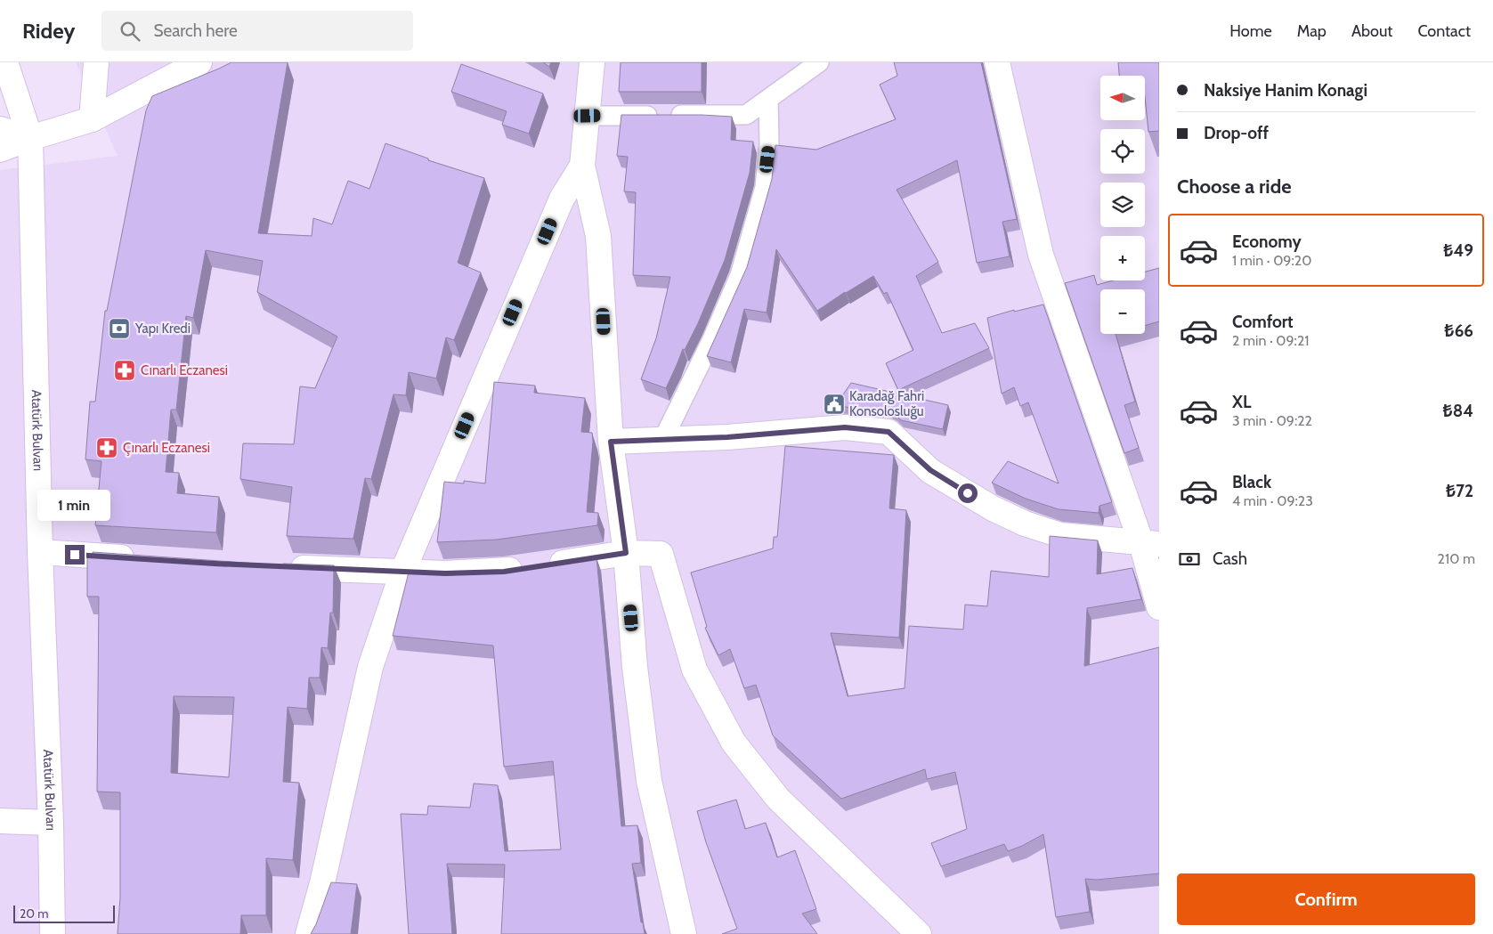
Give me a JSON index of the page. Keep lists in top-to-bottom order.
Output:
{
  "streets": {
    "street": ["Atatürk Bulvarı"]
  },
  "places": {
    "bank": ["Yapı Kredi"],
    "pharmacy": ["Cınarlı Eczanesi", "Çınarlı Eczanesi"],
    "public building": ["Karadağ Fahri Konsolosluğu"]
  },
  "scale_bar": "20 m",
  "north": "left",
  "page": {
    "header": "Ridey",
    "search": "Search here",
    "nav": [
      "Home",
      "Map",
      "About",
      "Contact"
    ],
    "banner": ["Naksiye Hanim Konagi", "Drop-off"],
    "map_buttons": ["+", "−"],
    "heading": "Choose a ride",
    "list": [
      {
        "name": "Economy",
        "note": "1 min · 09:20",
        "value": "₺49"
      },
      {
        "name": "Comfort",
        "note": "2 min · 09:21",
        "value": "₺66"
      },
      {
        "name": "XL",
        "note": "3 min · 09:22",
        "value": "₺84"
      },
      {
        "name": "Black",
        "note": "4 min · 09:23",
        "value": "₺72"
      }
    ],
    "bubble": "1 min",
    "pay": ["Cash", "210 m"],
    "buttons": "Confirm",
    "scale": "20 m"
  }
}
